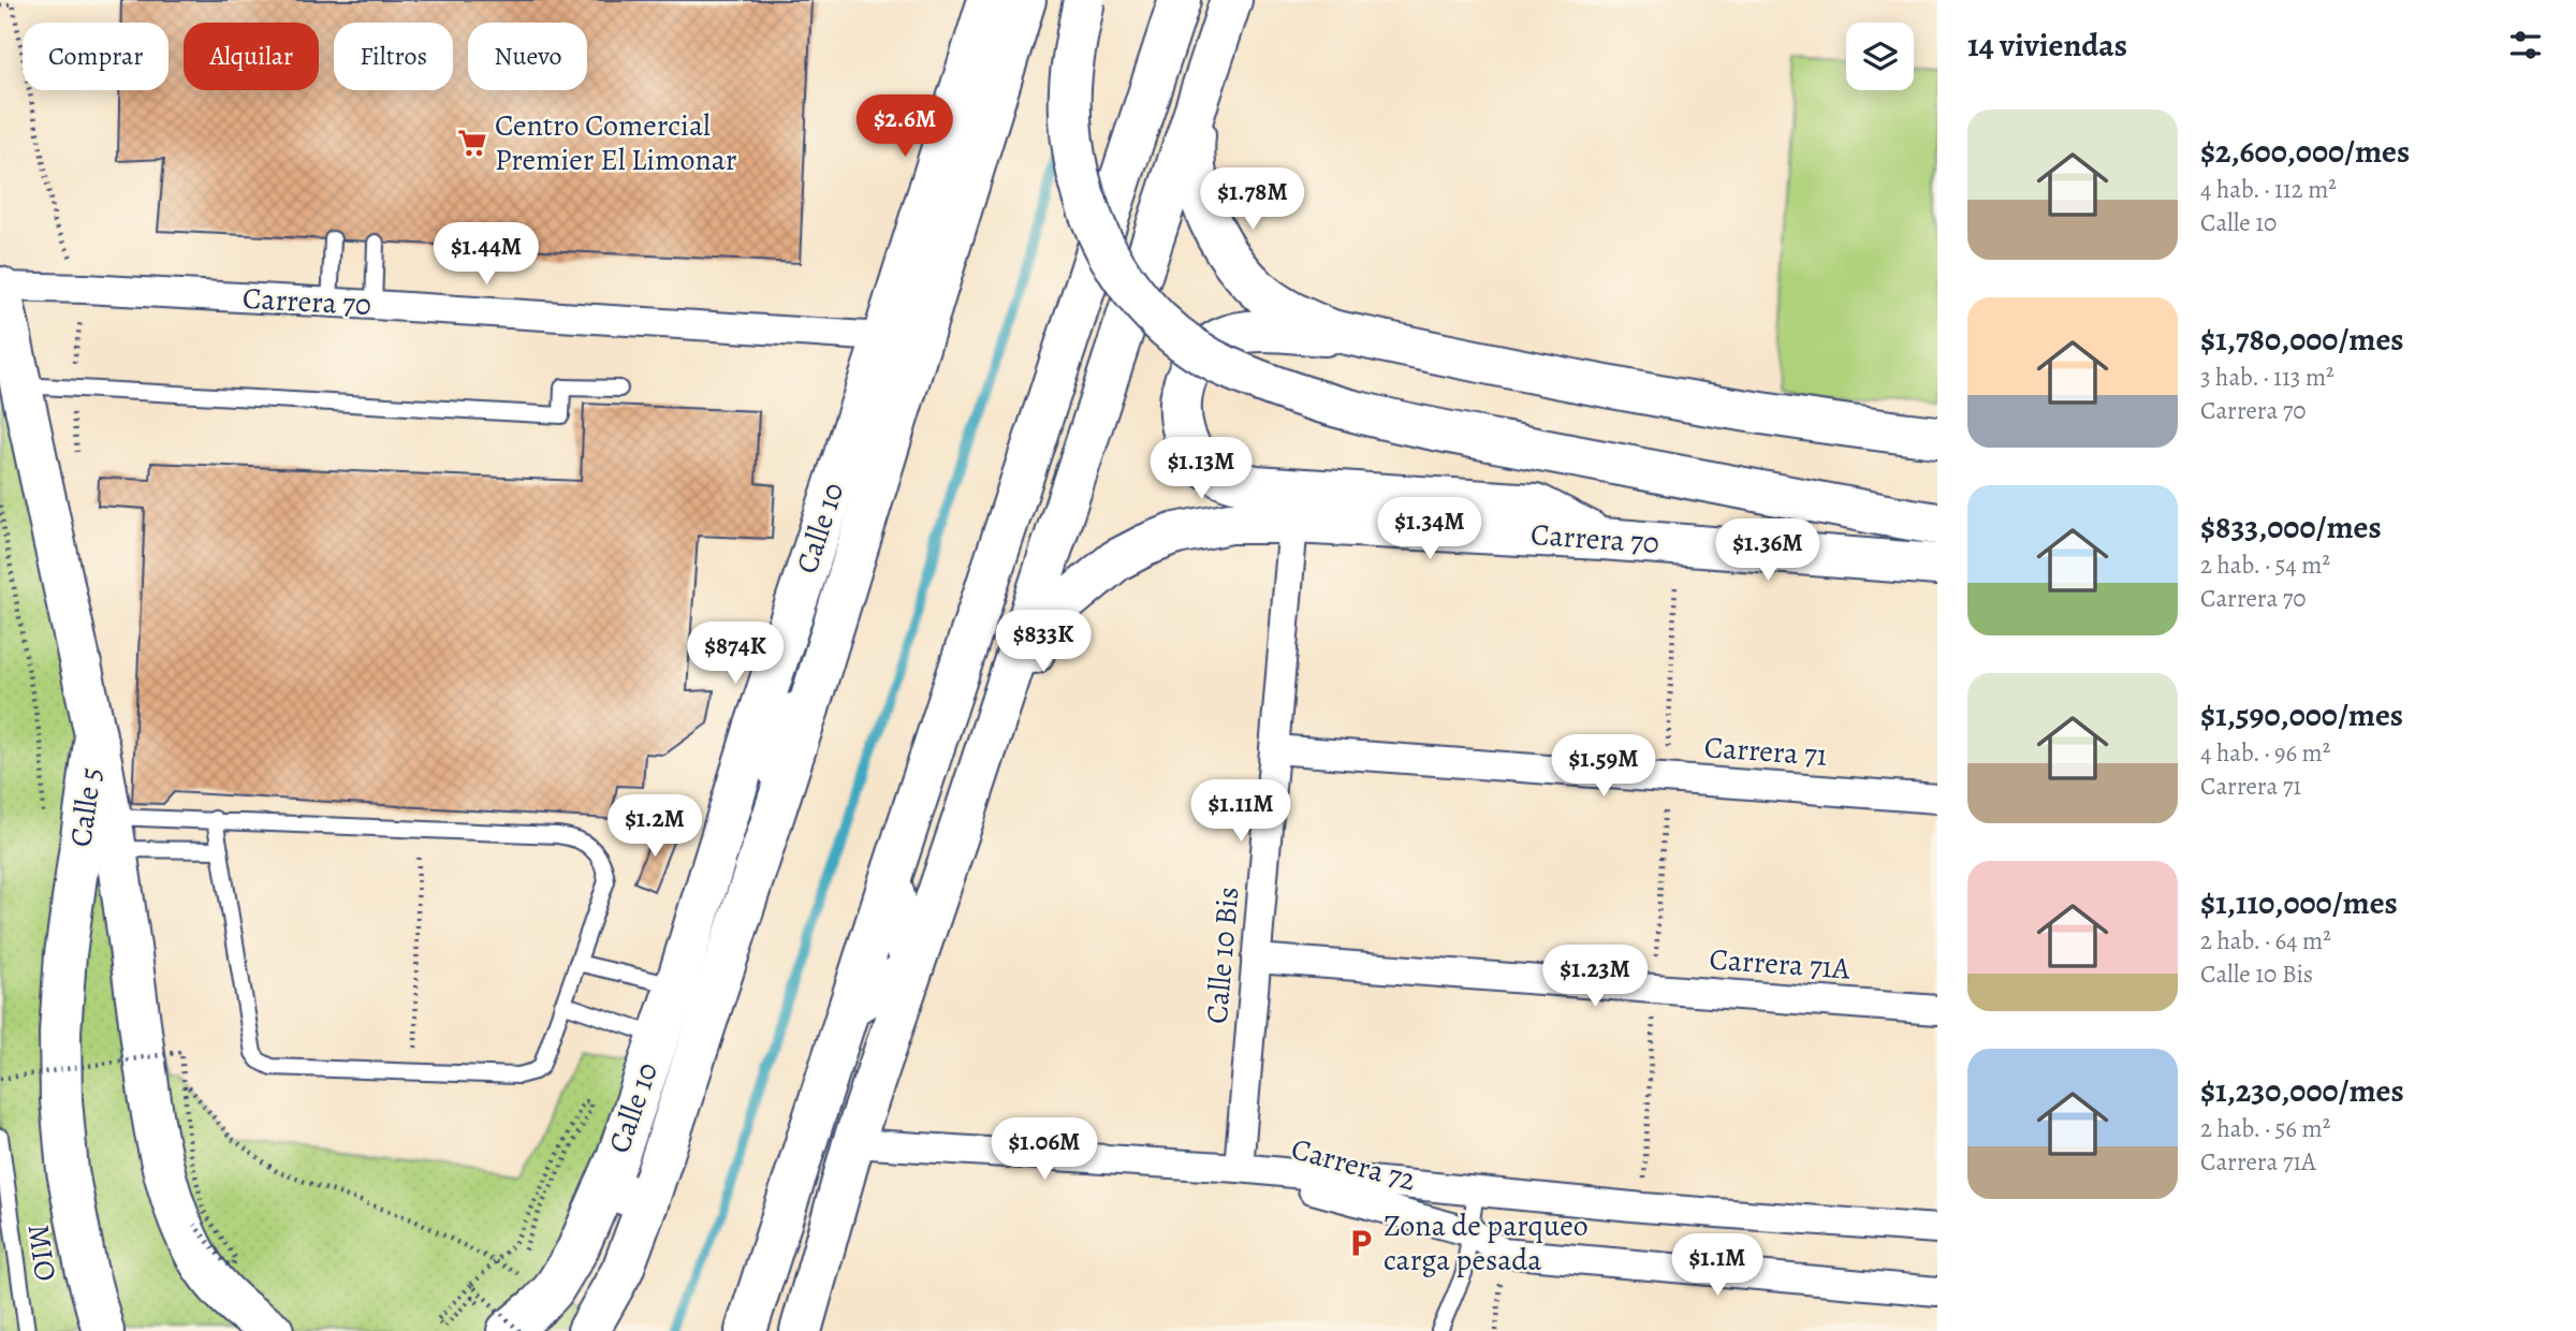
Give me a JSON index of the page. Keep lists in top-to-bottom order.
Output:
{
  "streets": {
    "street": [
      "Carrera 70",
      "Calle 10",
      "Carrera 71",
      "Calle 5",
      "Calle 10 Bis",
      "Carrera 71A",
      "Carrera 72"
    ],
    "lane": ["MIO"]
  },
  "crossings": [
    ["Carrera 70", "Calle 10"],
    ["Carrera 70", "Calle 5"],
    ["Carrera 70", "Calle 10 Bis"],
    ["Carrera 71", "Calle 10 Bis"],
    ["Calle 10 Bis", "Carrera 71A"],
    ["Calle 10 Bis", "Carrera 72"]
  ],
  "places": {
    "supermarket": ["Centro Comercial Premier El Limonar"],
    "parking": ["Zona de parqueo carga pesada"]
  },
  "page": {
    "heading": "14 viviendas",
    "chip": [
      "Comprar",
      "Alquilar",
      "Filtros",
      "Nuevo"
    ],
    "list": [
      {
        "name": "$2,600,000/mes",
        "note": "4 hab. · 112 m² · Calle 10"
      },
      {
        "name": "$1,780,000/mes",
        "note": "3 hab. · 113 m² · Carrera 70"
      },
      {
        "name": "$833,000/mes",
        "note": "2 hab. · 54 m² · Carrera 70"
      },
      {
        "name": "$1,590,000/mes",
        "note": "4 hab. · 96 m² · Carrera 71"
      },
      {
        "name": "$1,110,000/mes",
        "note": "2 hab. · 64 m² · Calle 10 Bis"
      },
      {
        "name": "$1,230,000/mes",
        "note": "2 hab. · 56 m² · Carrera 71A"
      }
    ],
    "price": [
      "$2.6M",
      "$1.78M",
      "$1.44M",
      "$1.13M",
      "$1.34M",
      "$1.36M",
      "$833K",
      "$874K",
      "$1.59M",
      "$1.11M",
      "$1.2M",
      "$1.23M",
      "$1.06M",
      "$1.1M"
    ]
  }
}
